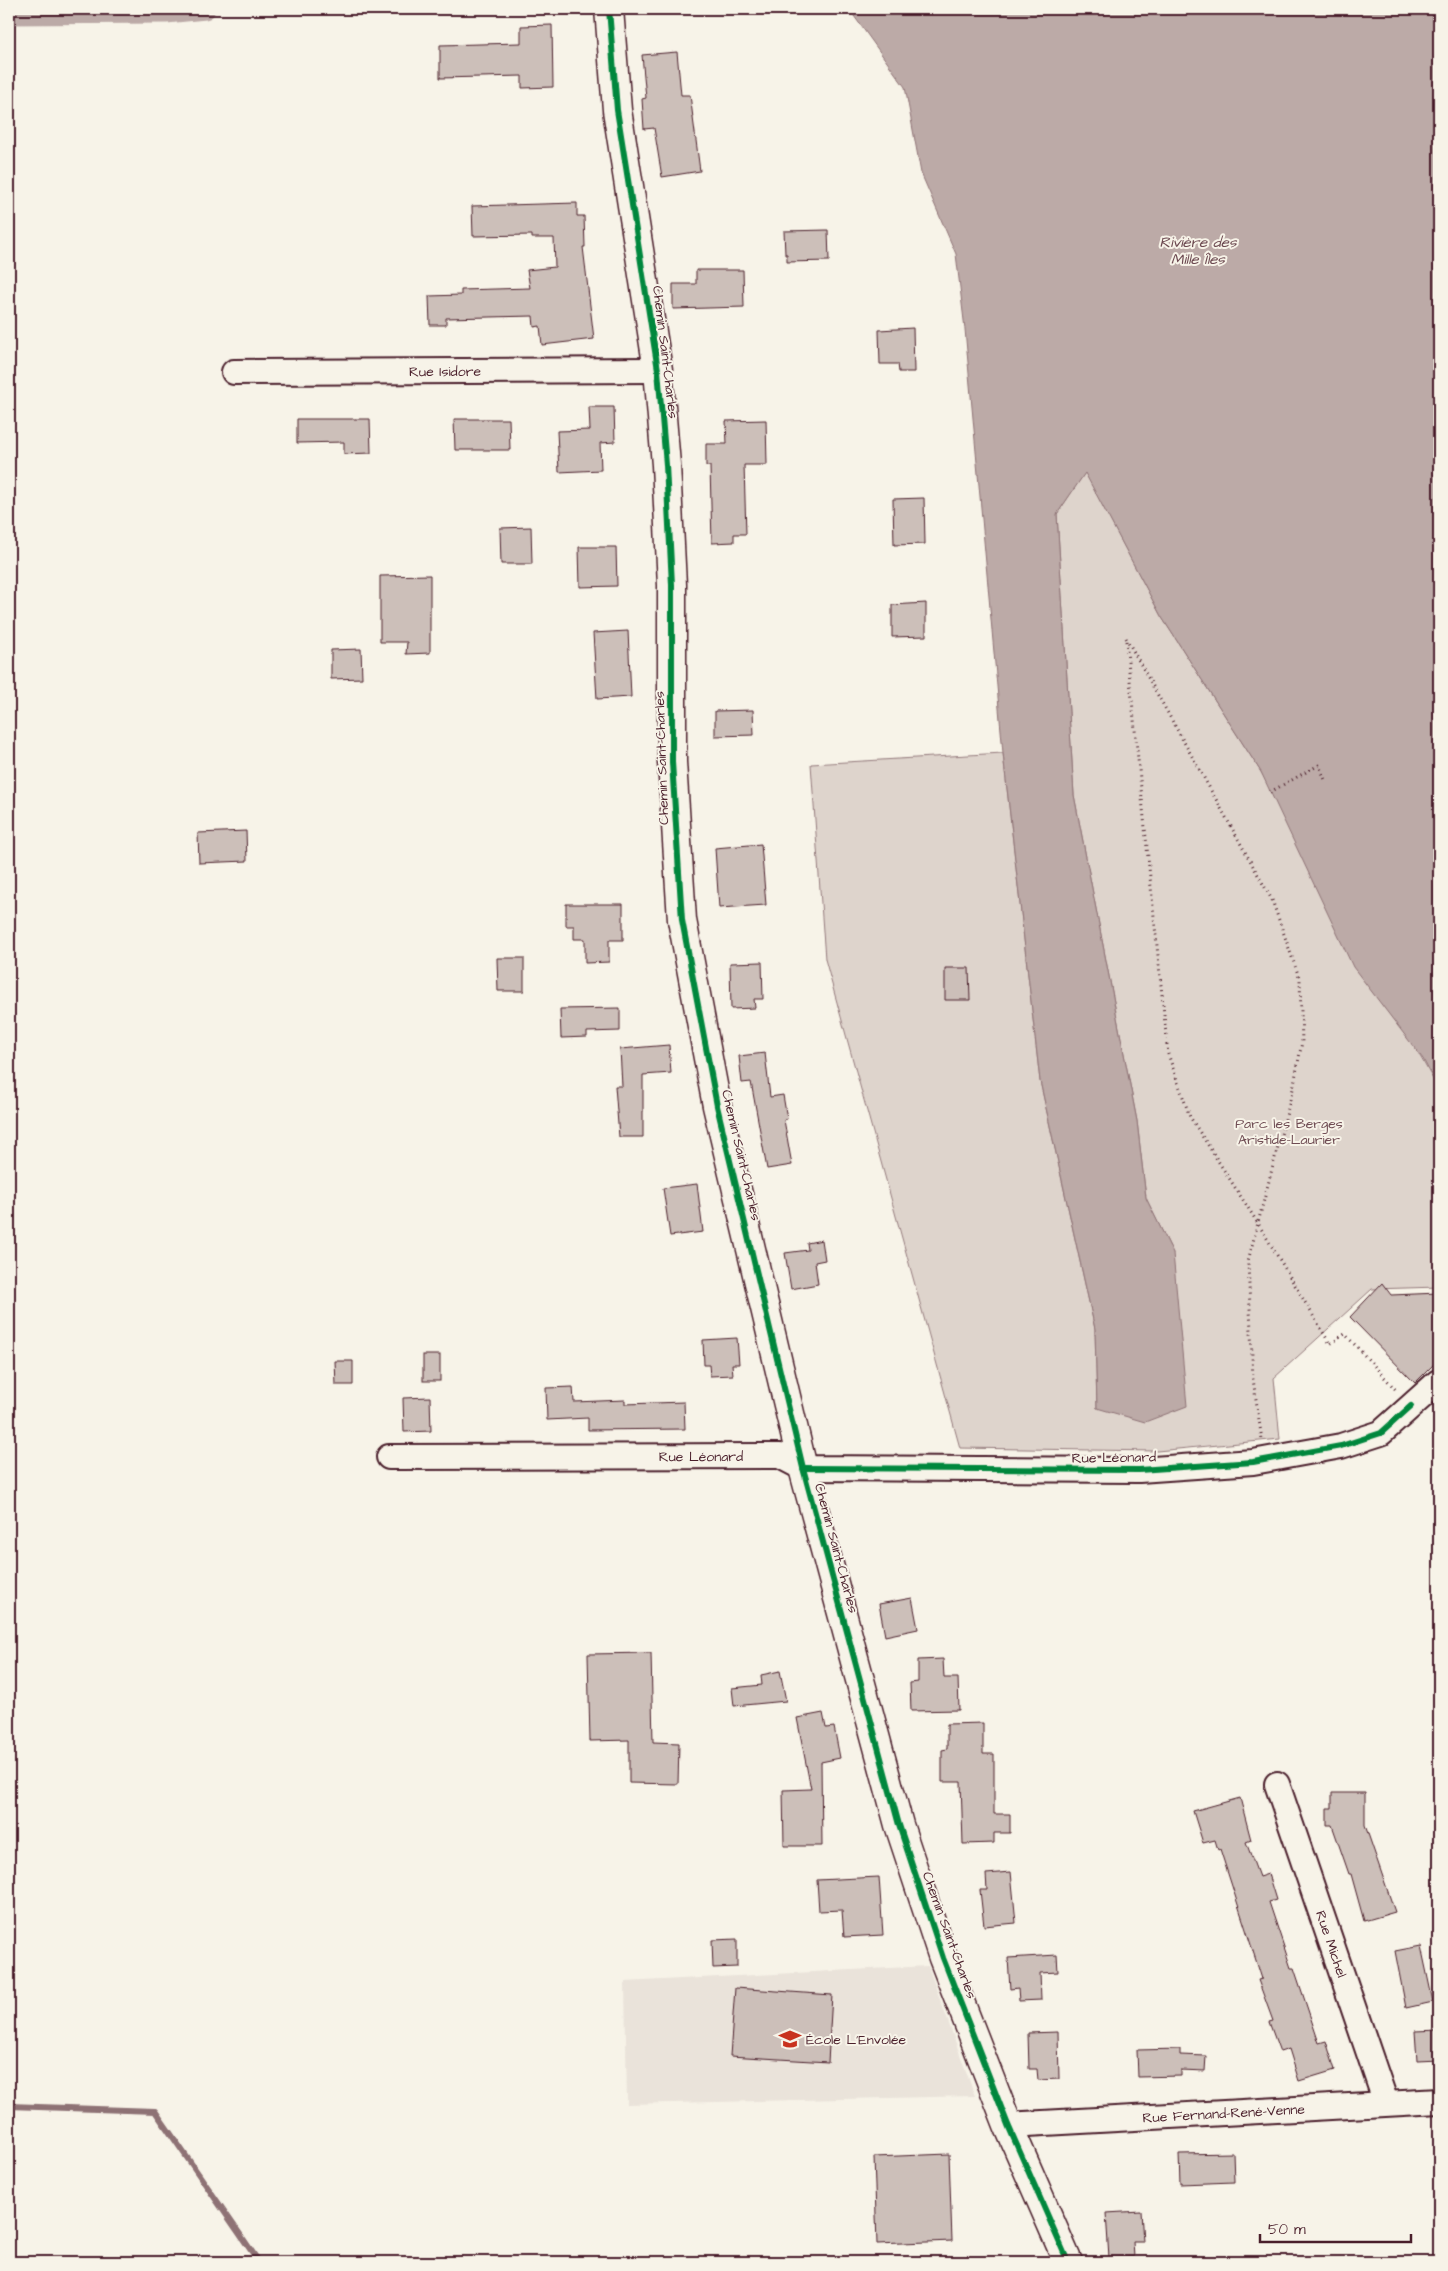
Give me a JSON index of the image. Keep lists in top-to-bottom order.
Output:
{
  "streets": {
    "main road": ["Chemin Saint-Charles"],
    "street": [
      "Rue Isidore",
      "Rue Léonard",
      "Rue Michel",
      "Rue Fernand-René-Venne"
    ]
  },
  "crossings": [
    ["Chemin Saint-Charles", "Rue Isidore"],
    ["Chemin Saint-Charles", "Rue Léonard"],
    ["Chemin Saint-Charles", "Rue Fernand-René-Venne"],
    ["Rue Michel", "Rue Fernand-René-Venne"]
  ],
  "water": ["Rivière des Mille Îles"],
  "parks": ["Parc les Berges Aristide-Laurier"],
  "places": {
    "school or university": ["École L'Envolée"]
  },
  "scale_bar": "50 m"
}
